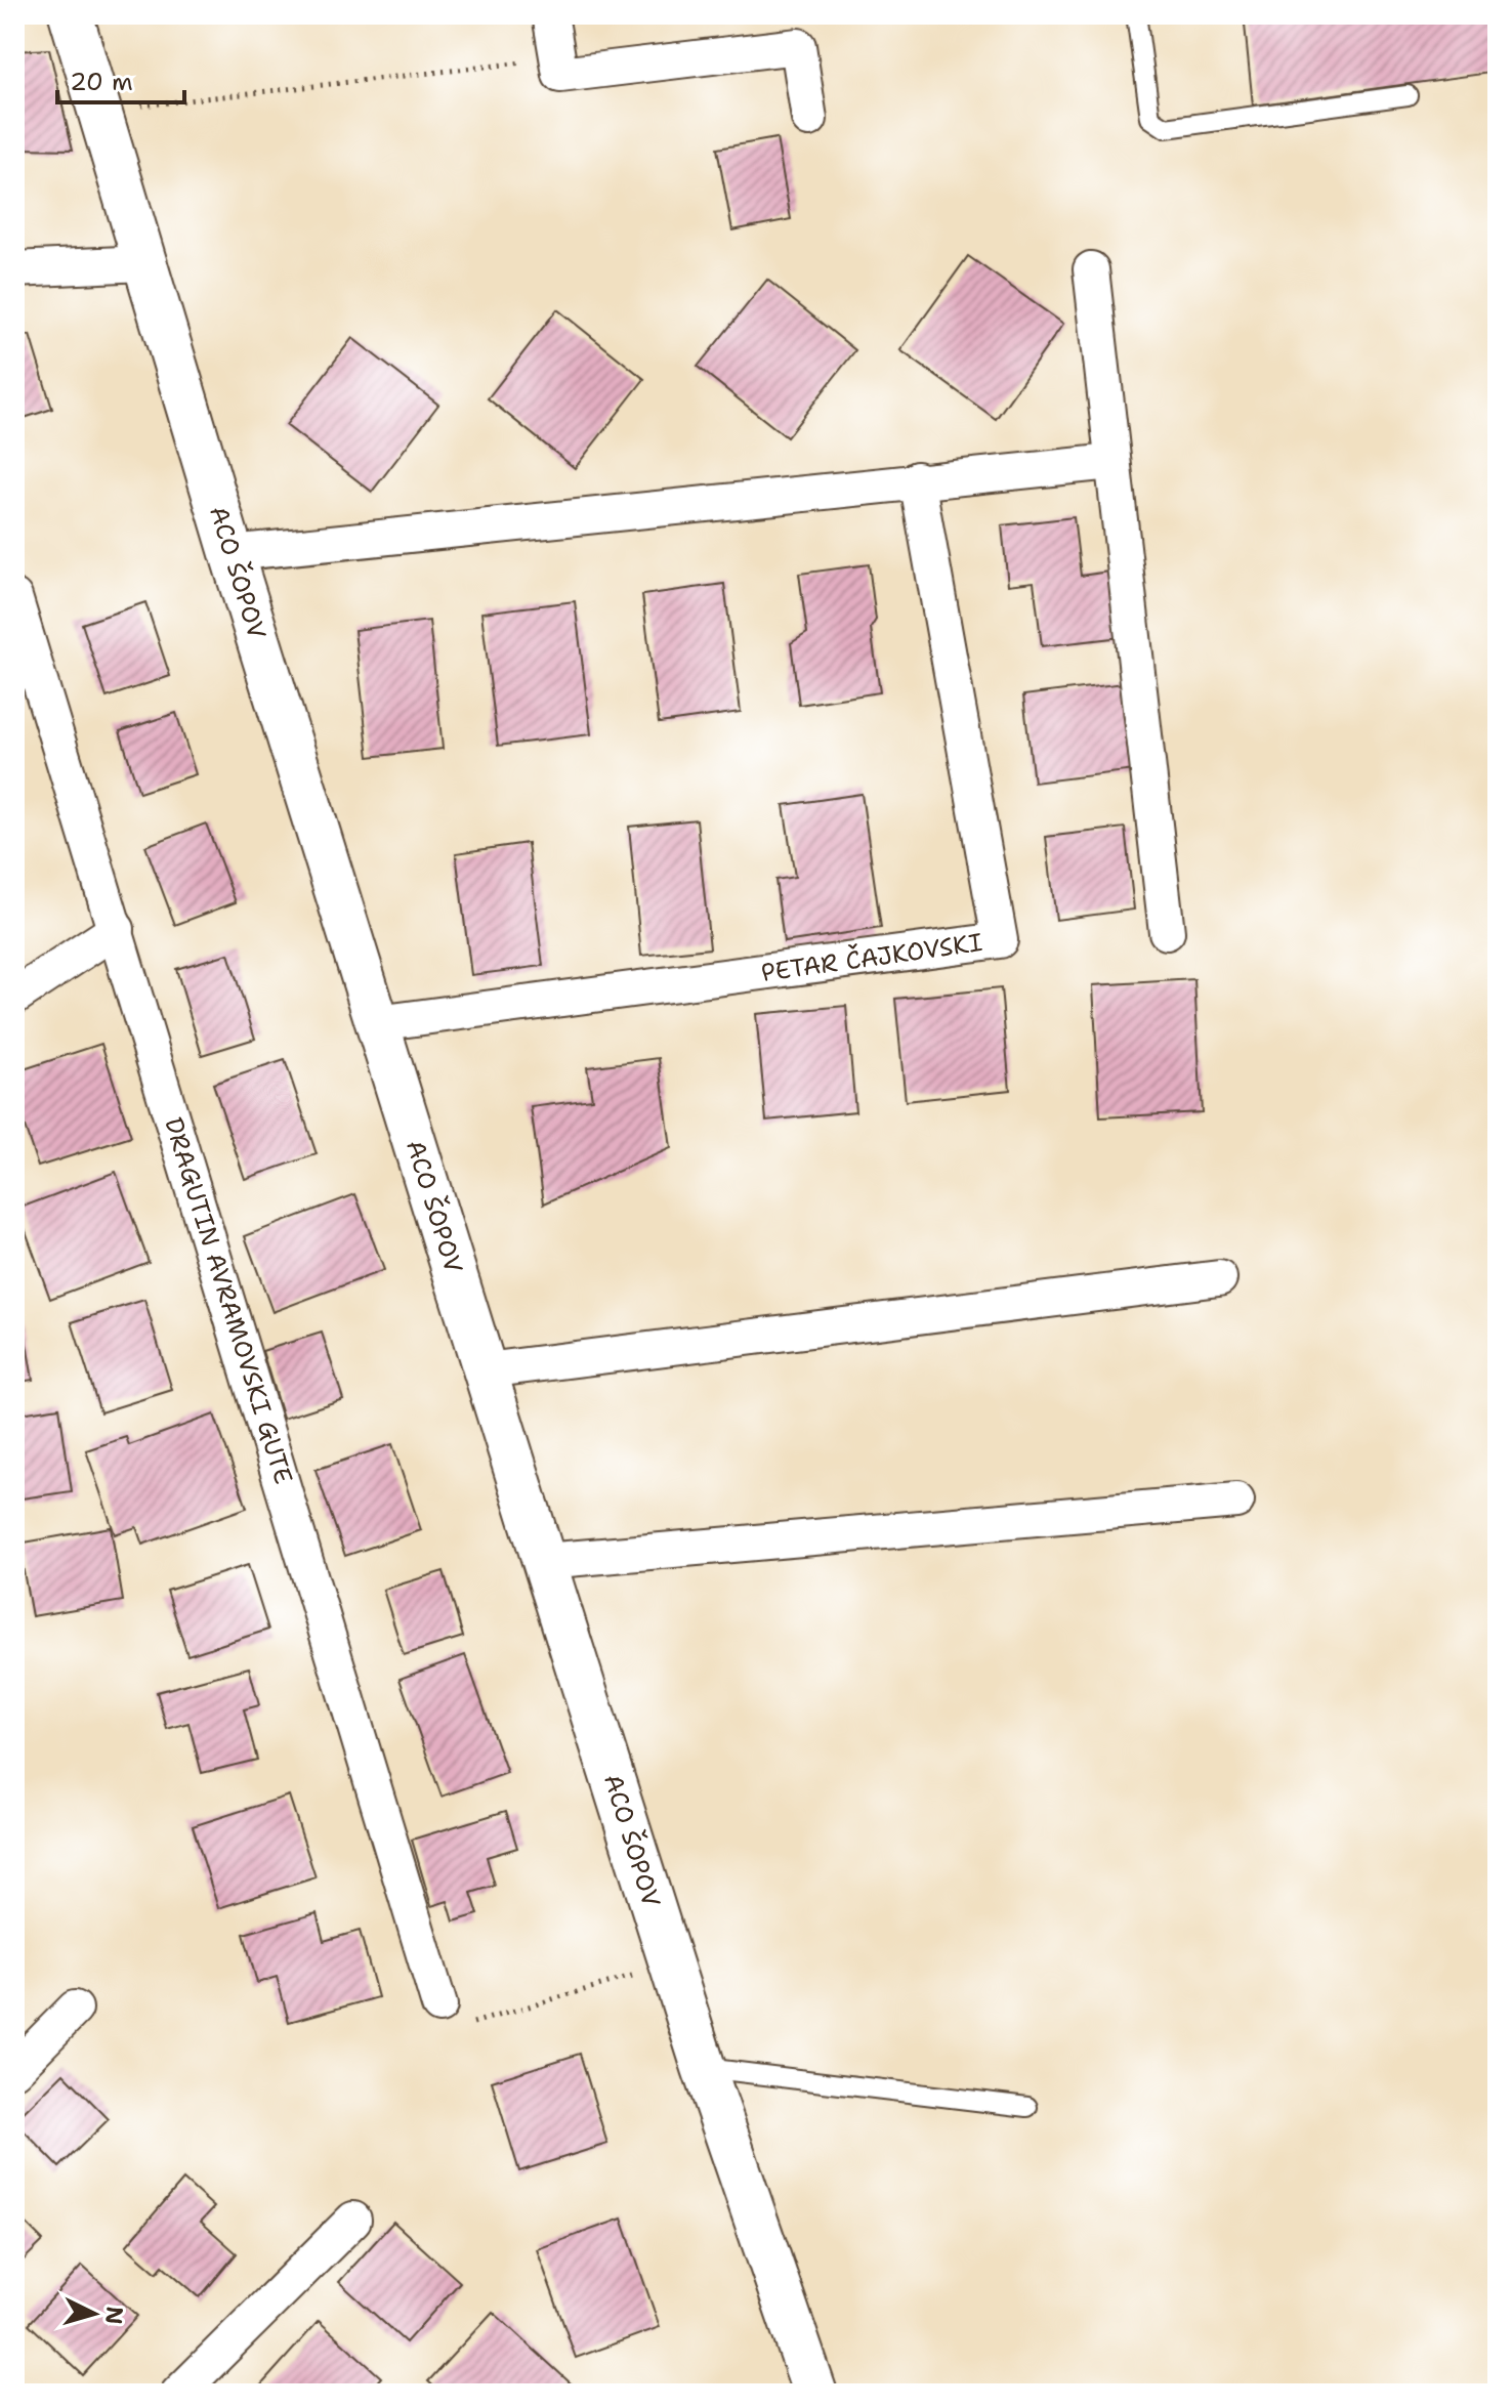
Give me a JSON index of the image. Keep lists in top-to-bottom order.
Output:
{
  "streets": {
    "street": ["ACO ŠOPOV", "PETAR ČAJKOVSKI", "DRAGUTIN AVRAMOVSKI GUTE"]
  },
  "crossings": [
    ["ACO ŠOPOV", "PETAR ČAJKOVSKI"]
  ],
  "scale_bar": "20 m",
  "north": "right"
}
